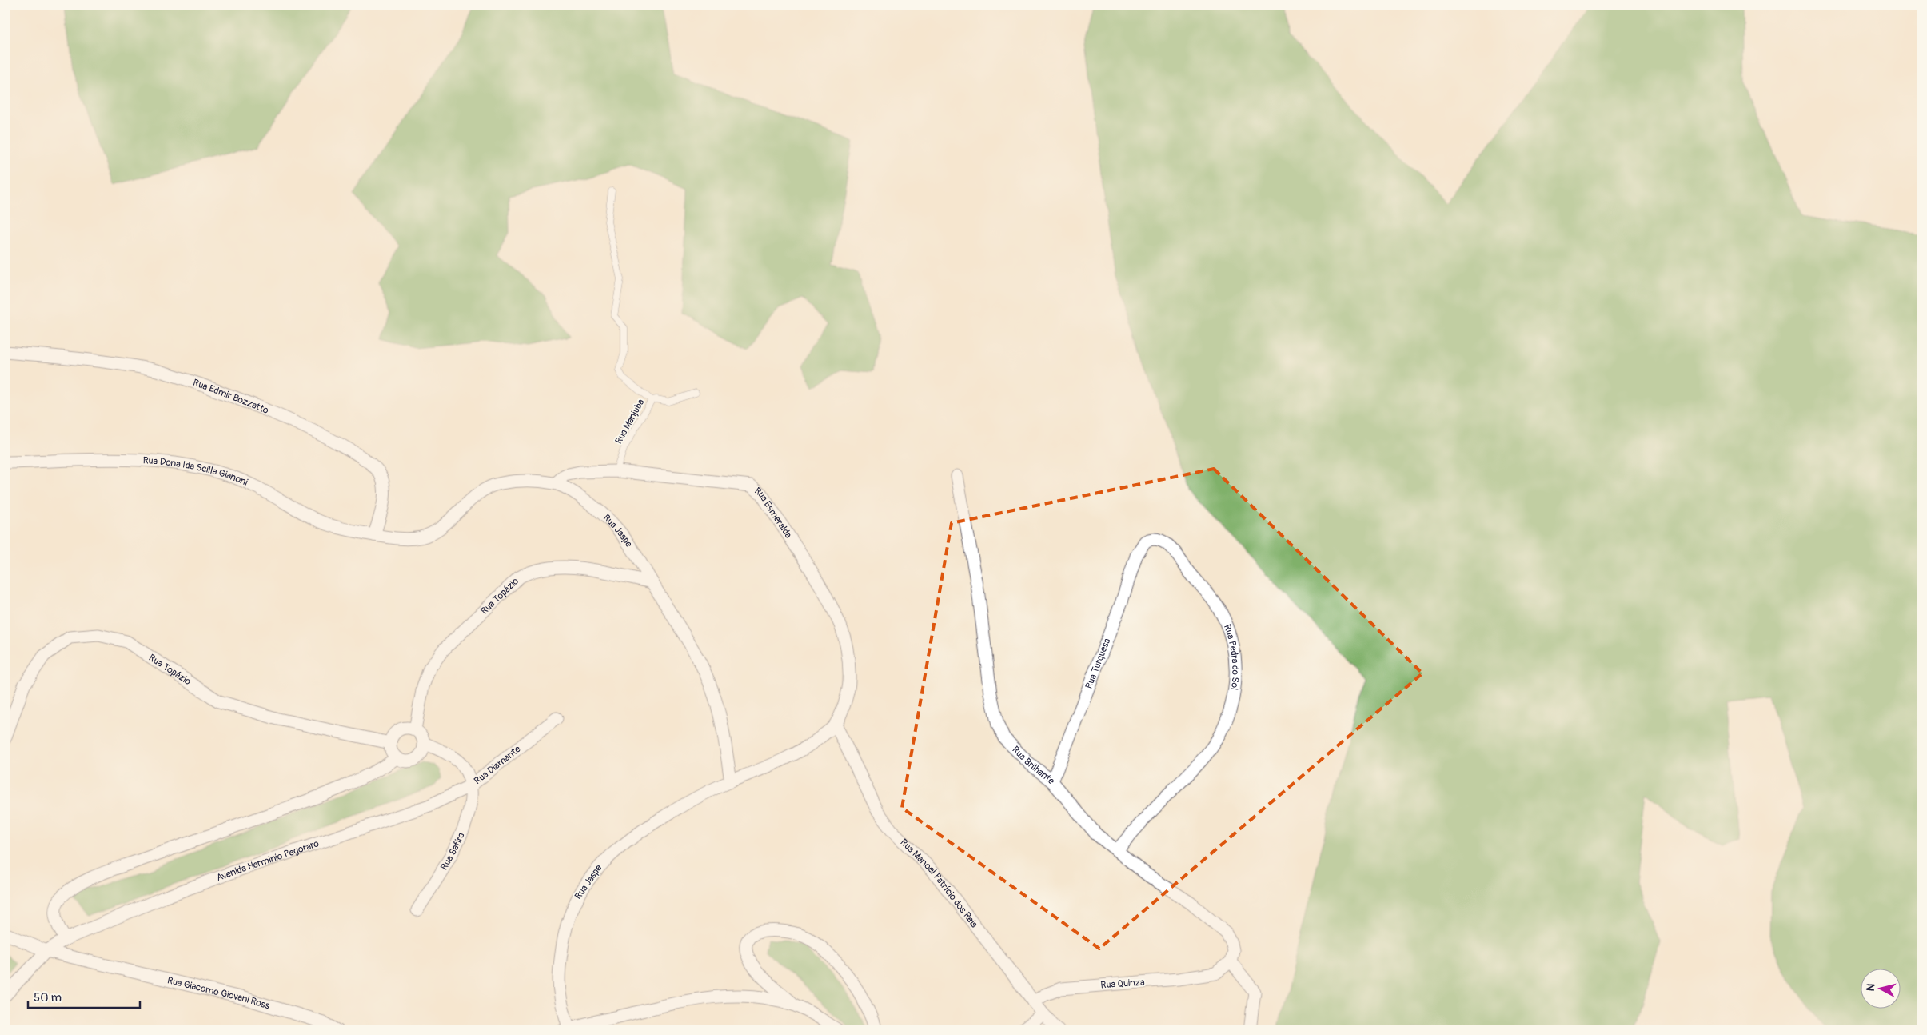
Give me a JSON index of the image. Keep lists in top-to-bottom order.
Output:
{
  "streets": {
    "street": [
      "Rua Edmir Bozzatto",
      "Rua Dona Ida Scilla Gianoni",
      "Rua Esmeralda",
      "Rua Jaspe",
      "Rua Topázio",
      "Rua Pedra do Sol",
      "Rua Turquesa",
      "Rua Diamante",
      "Rua Brilhante",
      "Rua Safira",
      "Avenida Herminio Pegoraro",
      "Rua Manoel Patrício dos Reis",
      "Rua Quinza",
      "Rua Giacomo Giovani Ross"
    ],
    "lane": ["Rua Manjuba"]
  },
  "crossings": [
    ["Rua Edmir Bozzatto", "Rua Dona Ida Scilla Gianoni"],
    ["Rua Edmir Bozzatto", "Rua Jaspe"],
    ["Rua Manjuba", "Rua Esmeralda"],
    ["Rua Dona Ida Scilla Gianoni", "Rua Jaspe"],
    ["Rua Esmeralda", "Rua Jaspe"],
    ["Rua Esmeralda", "Rua Manoel Patrício dos Reis"],
    ["Rua Jaspe", "Rua Topázio"],
    ["Rua Jaspe", "Rua Manoel Patrício dos Reis"],
    ["Rua Topázio", "Rua Diamante"],
    ["Rua Pedra do Sol", "Rua Turquesa"],
    ["Rua Pedra do Sol", "Rua Brilhante"],
    ["Rua Turquesa", "Rua Brilhante"],
    ["Rua Diamante", "Rua Safira"],
    ["Rua Diamante", "Avenida Herminio Pegoraro"],
    ["Rua Brilhante", "Rua Quinza"],
    ["Rua Safira", "Avenida Herminio Pegoraro"],
    ["Avenida Herminio Pegoraro", "Rua Giacomo Giovani Ross"],
    ["Rua Manoel Patrício dos Reis", "Rua Quinza"]
  ],
  "scale_bar": "50 m",
  "north": "left"
}
